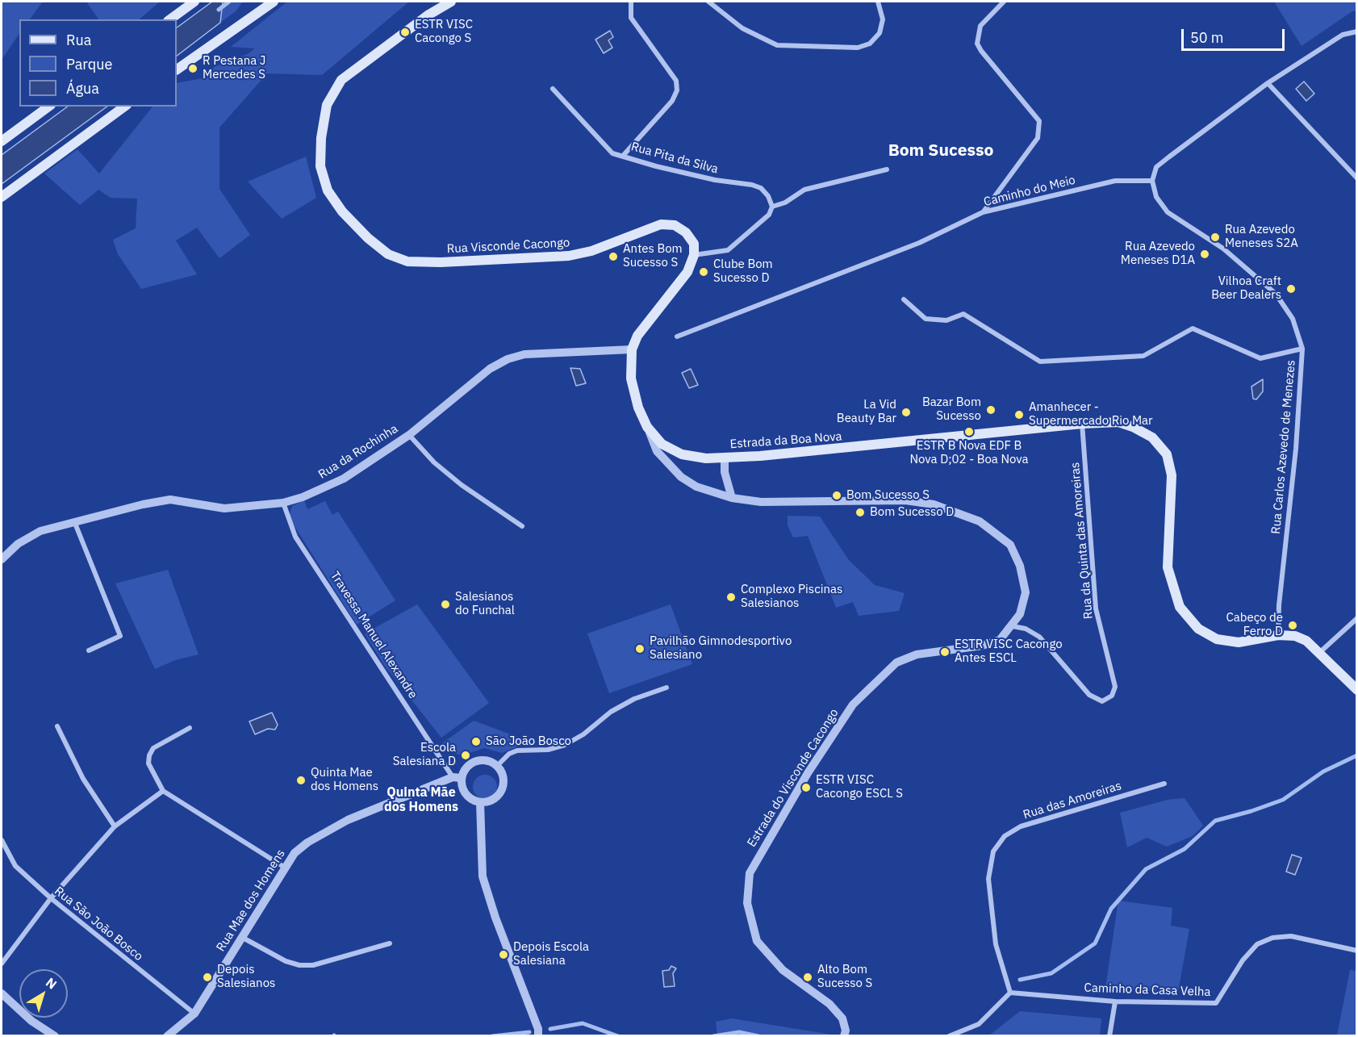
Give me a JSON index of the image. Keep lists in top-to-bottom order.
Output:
{
  "streets": {
    "main road": ["Rua Visconde Cacongo", "Estrada da Boa Nova"],
    "street": [
      "Rua Pita da Silva",
      "Caminho do Meio",
      "Rua Carlos Azevedo de Menezes",
      "Rua da Rochinha",
      "Rua da Quinta das Amoreiras",
      "Travessa Manuel Alexandre",
      "Estrada do Visconde Cacongo",
      "Rua das Amoreiras",
      "Rua Mae dos Homens",
      "Rua São João Bosco",
      "Caminho da Casa Velha"
    ]
  },
  "crossings": [
    ["Caminho do Meio", "Rua Carlos Azevedo de Menezes"],
    ["Estrada da Boa Nova", "Rua Carlos Azevedo de Menezes"],
    ["Estrada da Boa Nova", "Rua da Quinta das Amoreiras"],
    ["Rua da Rochinha", "Travessa Manuel Alexandre"],
    ["Rua da Quinta das Amoreiras", "Estrada do Visconde Cacongo"],
    ["Travessa Manuel Alexandre", "Rua Mae dos Homens"],
    ["Rua das Amoreiras", "Caminho da Casa Velha"],
    ["Rua Mae dos Homens", "Rua São João Bosco"]
  ],
  "districts": ["Bom Sucesso", "Quinta Mãe dos Homens"],
  "places": [
    "ESTR VISC Cacongo S",
    "R Pestana J Mercedes S",
    "Rua Azevedo Meneses S2A",
    "Rua Azevedo Meneses D1A",
    "Antes Bom Sucesso S",
    "Clube Bom Sucesso D",
    "Vilhoa Craft Beer Dealers",
    "Bazar Bom Sucesso",
    "La Vid Beauty Bar",
    "Amanhecer - Supermercado Rio Mar",
    "ESTR B Nova EDF B Nova D;02 - Boa Nova",
    "Bom Sucesso S",
    "Bom Sucesso D",
    "Complexo Piscinas Salesianos",
    "Salesianos do Funchal",
    "Cabeço de Ferro D",
    "Pavilhão Gimnodesportivo Salesiano",
    "ESTR VISC Cacongo Antes ESCL",
    "São João Bosco",
    "Escola Salesiana D",
    "Quinta Mae dos Homens",
    "ESTR VISC Cacongo ESCL S",
    "Depois Escola Salesiana",
    "Depois Salesianos",
    "Alto Bom Sucesso S"
  ],
  "legend": ["Rua", "Parque", "Água"],
  "scale_bar": "50 m",
  "north": "top right"
}
